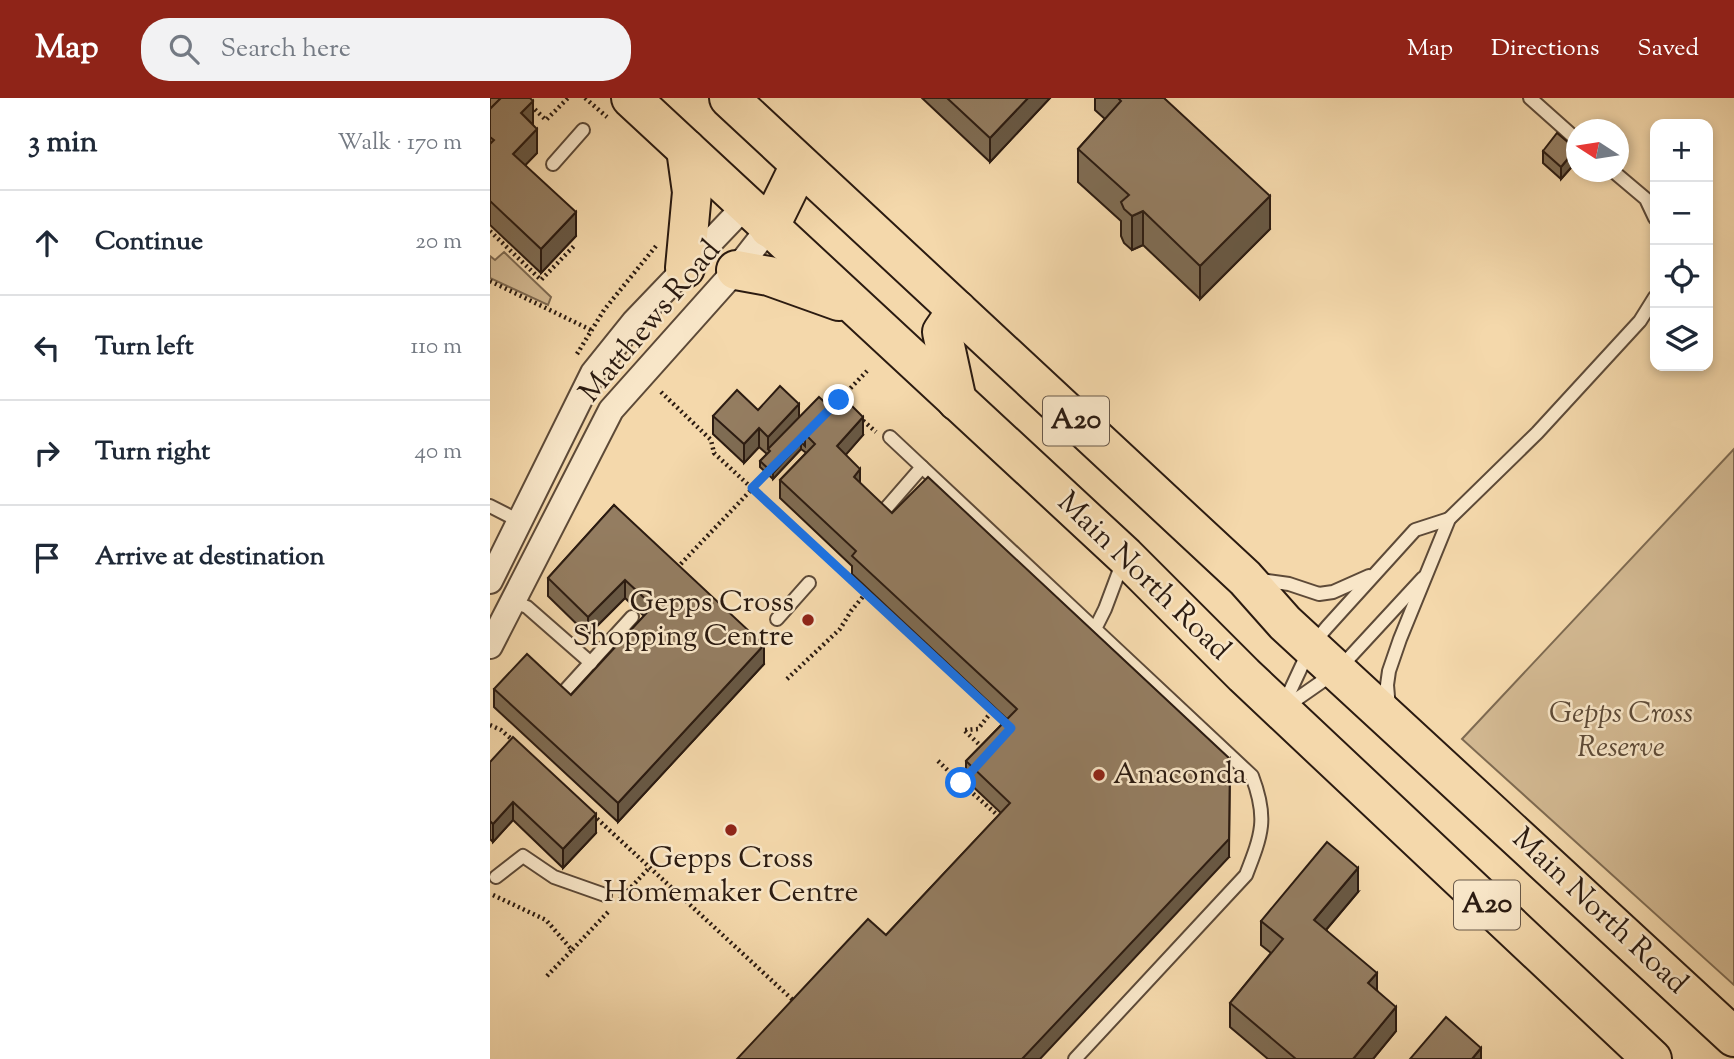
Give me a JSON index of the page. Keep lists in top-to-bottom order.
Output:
{
  "streets": {
    "highway": ["A20", "Main North Road"],
    "street": ["Matthews Road"]
  },
  "crossings": [
    ["Matthews Road", "Main North Road"]
  ],
  "parks": ["Gepps Cross Reserve"],
  "places": ["Gepps Cross Shopping Centre", "Anaconda", "Gepps Cross Homemaker Centre"],
  "north": "left",
  "page": {
    "header": "Map",
    "search": "Search here",
    "nav": ["Map", "Directions", "Saved"],
    "heading": ["3 min", "Walk · 170 m"],
    "map_buttons": ["+", "−"],
    "list": [
      ["Continue", "20 m"],
      ["Turn left", "110 m"],
      ["Turn right", "40 m"],
      "Arrive at destination"
    ]
  }
}
